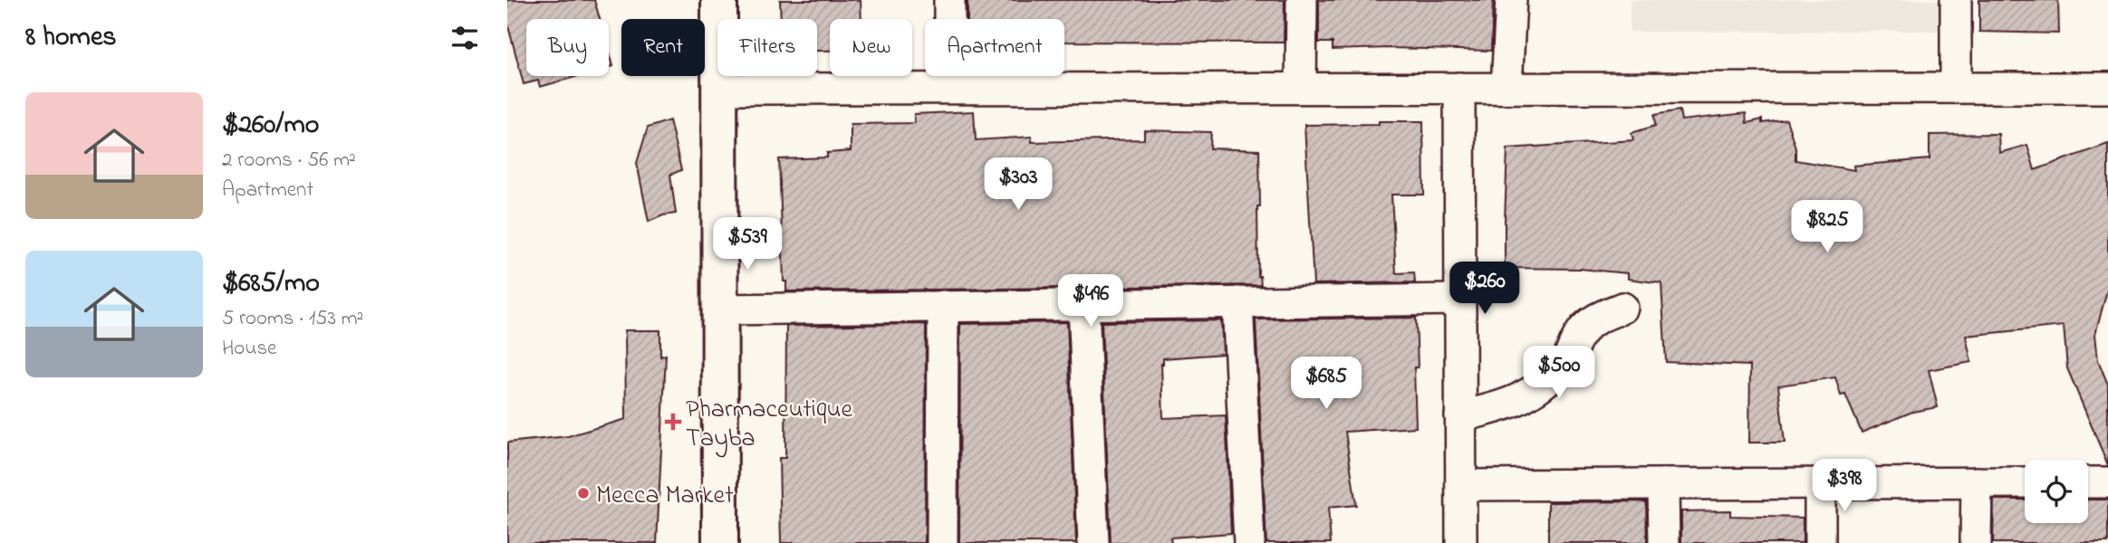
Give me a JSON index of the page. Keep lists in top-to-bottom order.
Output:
{
  "places": {
    "health": ["Pharmaceutique Tayba"],
    "other": ["Mecca Market"]
  },
  "page": {
    "heading": "8 homes",
    "chip": [
      "Buy",
      "Rent",
      "Filters",
      "New",
      "Apartment"
    ],
    "list": [
      {
        "name": "$260/mo",
        "note": "2 rooms · 56 m² · Apartment"
      },
      {
        "name": "$685/mo",
        "note": "5 rooms · 153 m² · House"
      }
    ],
    "price": [
      "$303",
      "$825",
      "$539",
      "$260",
      "$496",
      "$500",
      "$685",
      "$398"
    ]
  }
}
